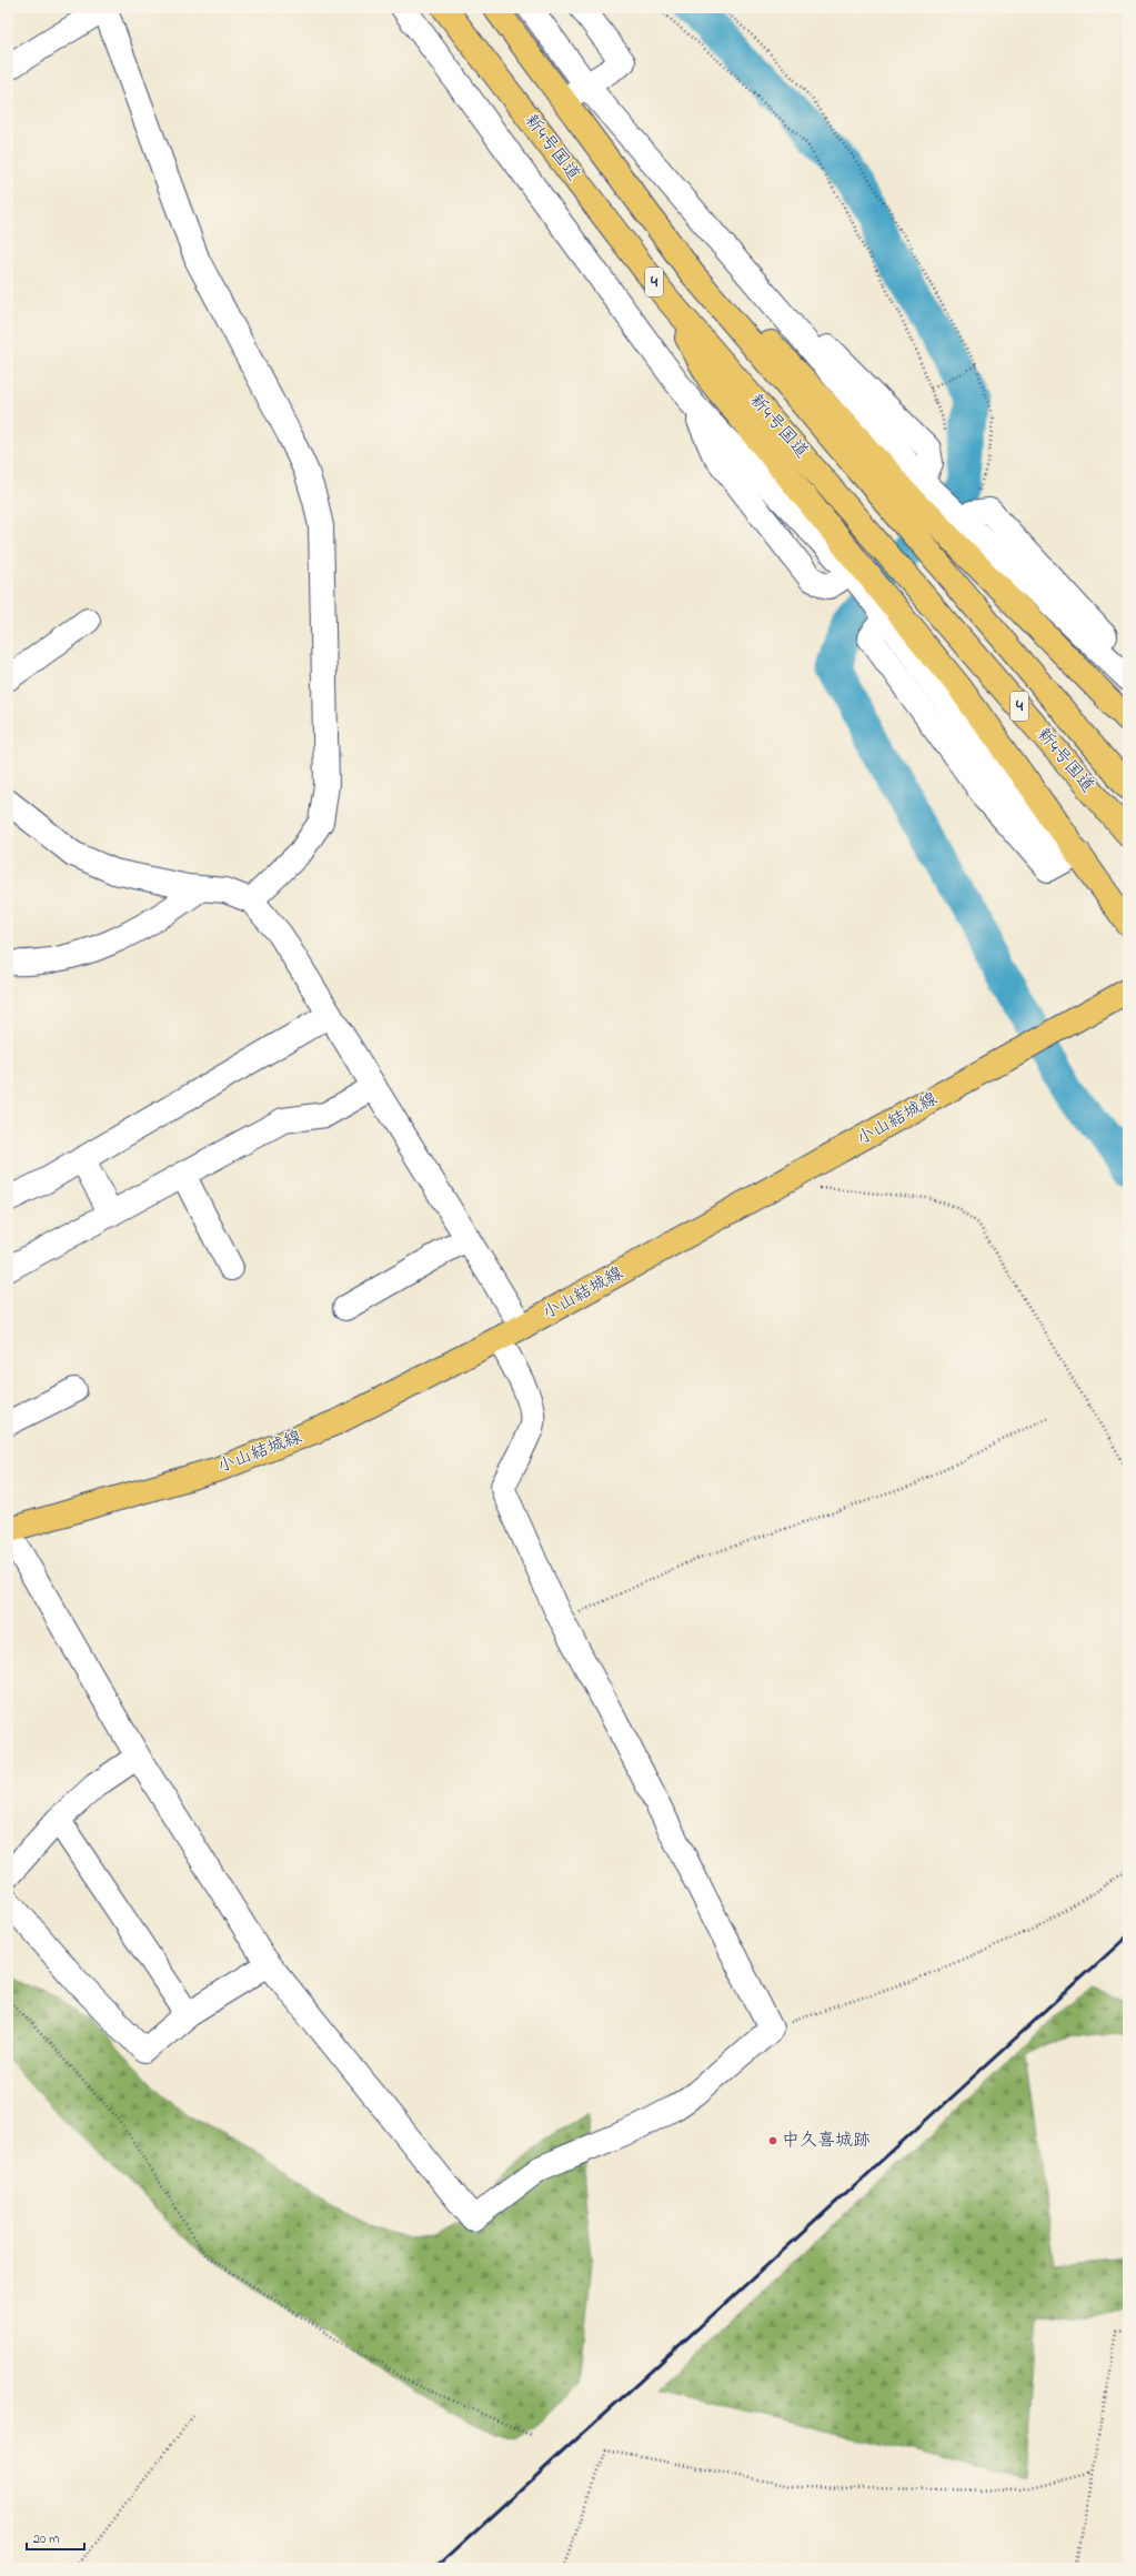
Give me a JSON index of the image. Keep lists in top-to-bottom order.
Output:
{
  "streets": {
    "main road": ["新4号国道", "4", "小山結城線"]
  },
  "places": ["中久喜城跡"],
  "scale_bar": "20 m"
}
